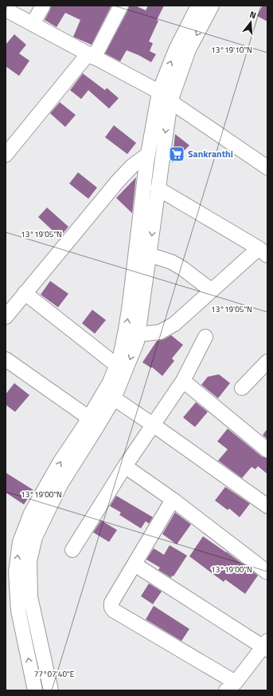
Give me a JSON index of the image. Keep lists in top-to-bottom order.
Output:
{
  "places": {
    "supermarket": ["Sankranthi"]
  },
  "north": "top",
  "coordinates": [
    "13°19'10\"N",
    "13°19'05\"N",
    "13°19'00\"N",
    "77°07'40\"E"
  ]
}
